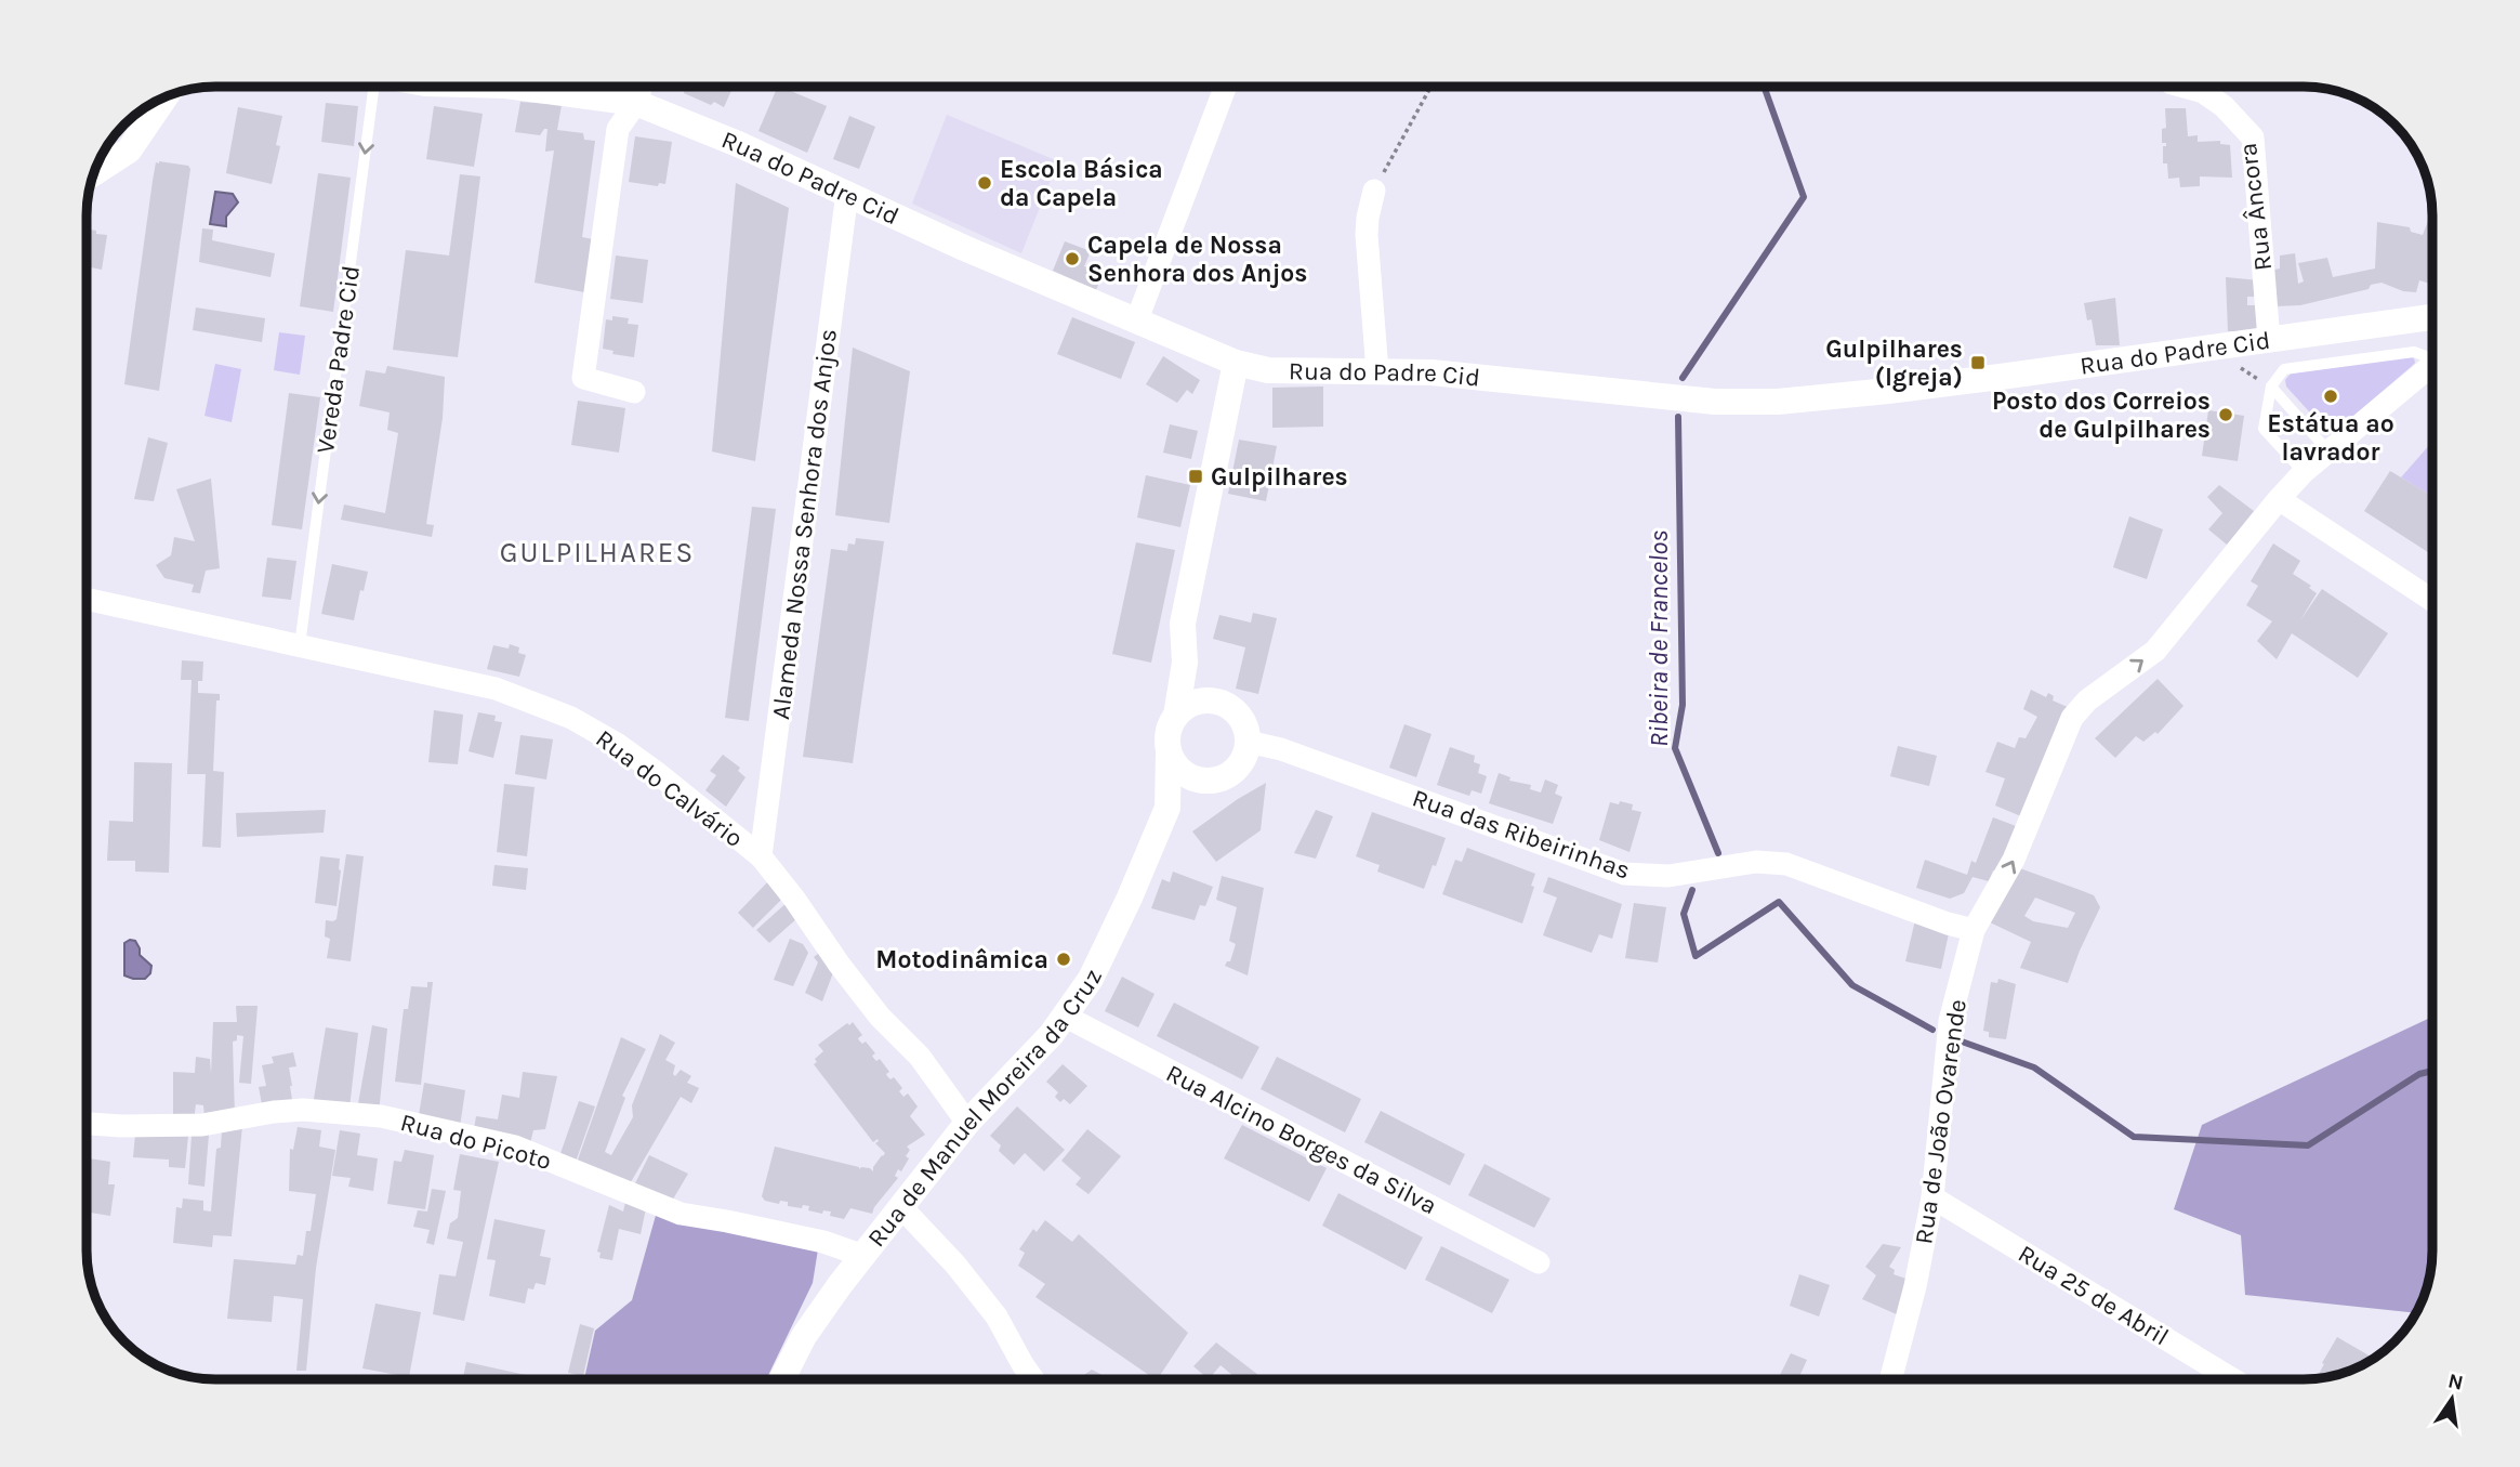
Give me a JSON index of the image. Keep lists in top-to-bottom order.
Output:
{
  "streets": {
    "street": [
      "Rua do Padre Cid",
      "Rua Âncora",
      "Alameda Nossa Senhora dos Anjos",
      "Rua do Calvário",
      "Rua das Ribeirinhas",
      "Rua de Manuel Moreira da Cruz",
      "Rua de João Ovarende",
      "Rua Alcino Borges da Silva",
      "Rua do Picoto",
      "Rua 25 de Abril"
    ],
    "lane": ["Vereda Padre Cid"]
  },
  "crossings": [
    ["Rua do Padre Cid", "Rua Âncora"],
    ["Rua do Padre Cid", "Alameda Nossa Senhora dos Anjos"],
    ["Vereda Padre Cid", "Rua do Calvário"],
    ["Alameda Nossa Senhora dos Anjos", "Rua do Calvário"],
    ["Rua do Calvário", "Rua de Manuel Moreira da Cruz"],
    ["Rua das Ribeirinhas", "Rua de Manuel Moreira da Cruz"],
    ["Rua das Ribeirinhas", "Rua de João Ovarende"],
    ["Rua de Manuel Moreira da Cruz", "Rua Alcino Borges da Silva"],
    ["Rua de Manuel Moreira da Cruz", "Rua do Picoto"],
    ["Rua de João Ovarende", "Rua 25 de Abril"]
  ],
  "one_way": ["Vereda Padre Cid", "Rua de João Ovarende"],
  "districts": ["GULPILHARES"],
  "water": ["Ribeira de Francelos"],
  "places": {
    "other": [
      "Escola Básica da Capela",
      "Capela de Nossa Senhora dos Anjos",
      "Estátua ao lavrador",
      "Posto dos Correios de Gulpilhares",
      "Motodinâmica"
    ],
    "transit": ["Gulpilhares (Igreja)", "Gulpilhares"]
  },
  "north": "top"
}
